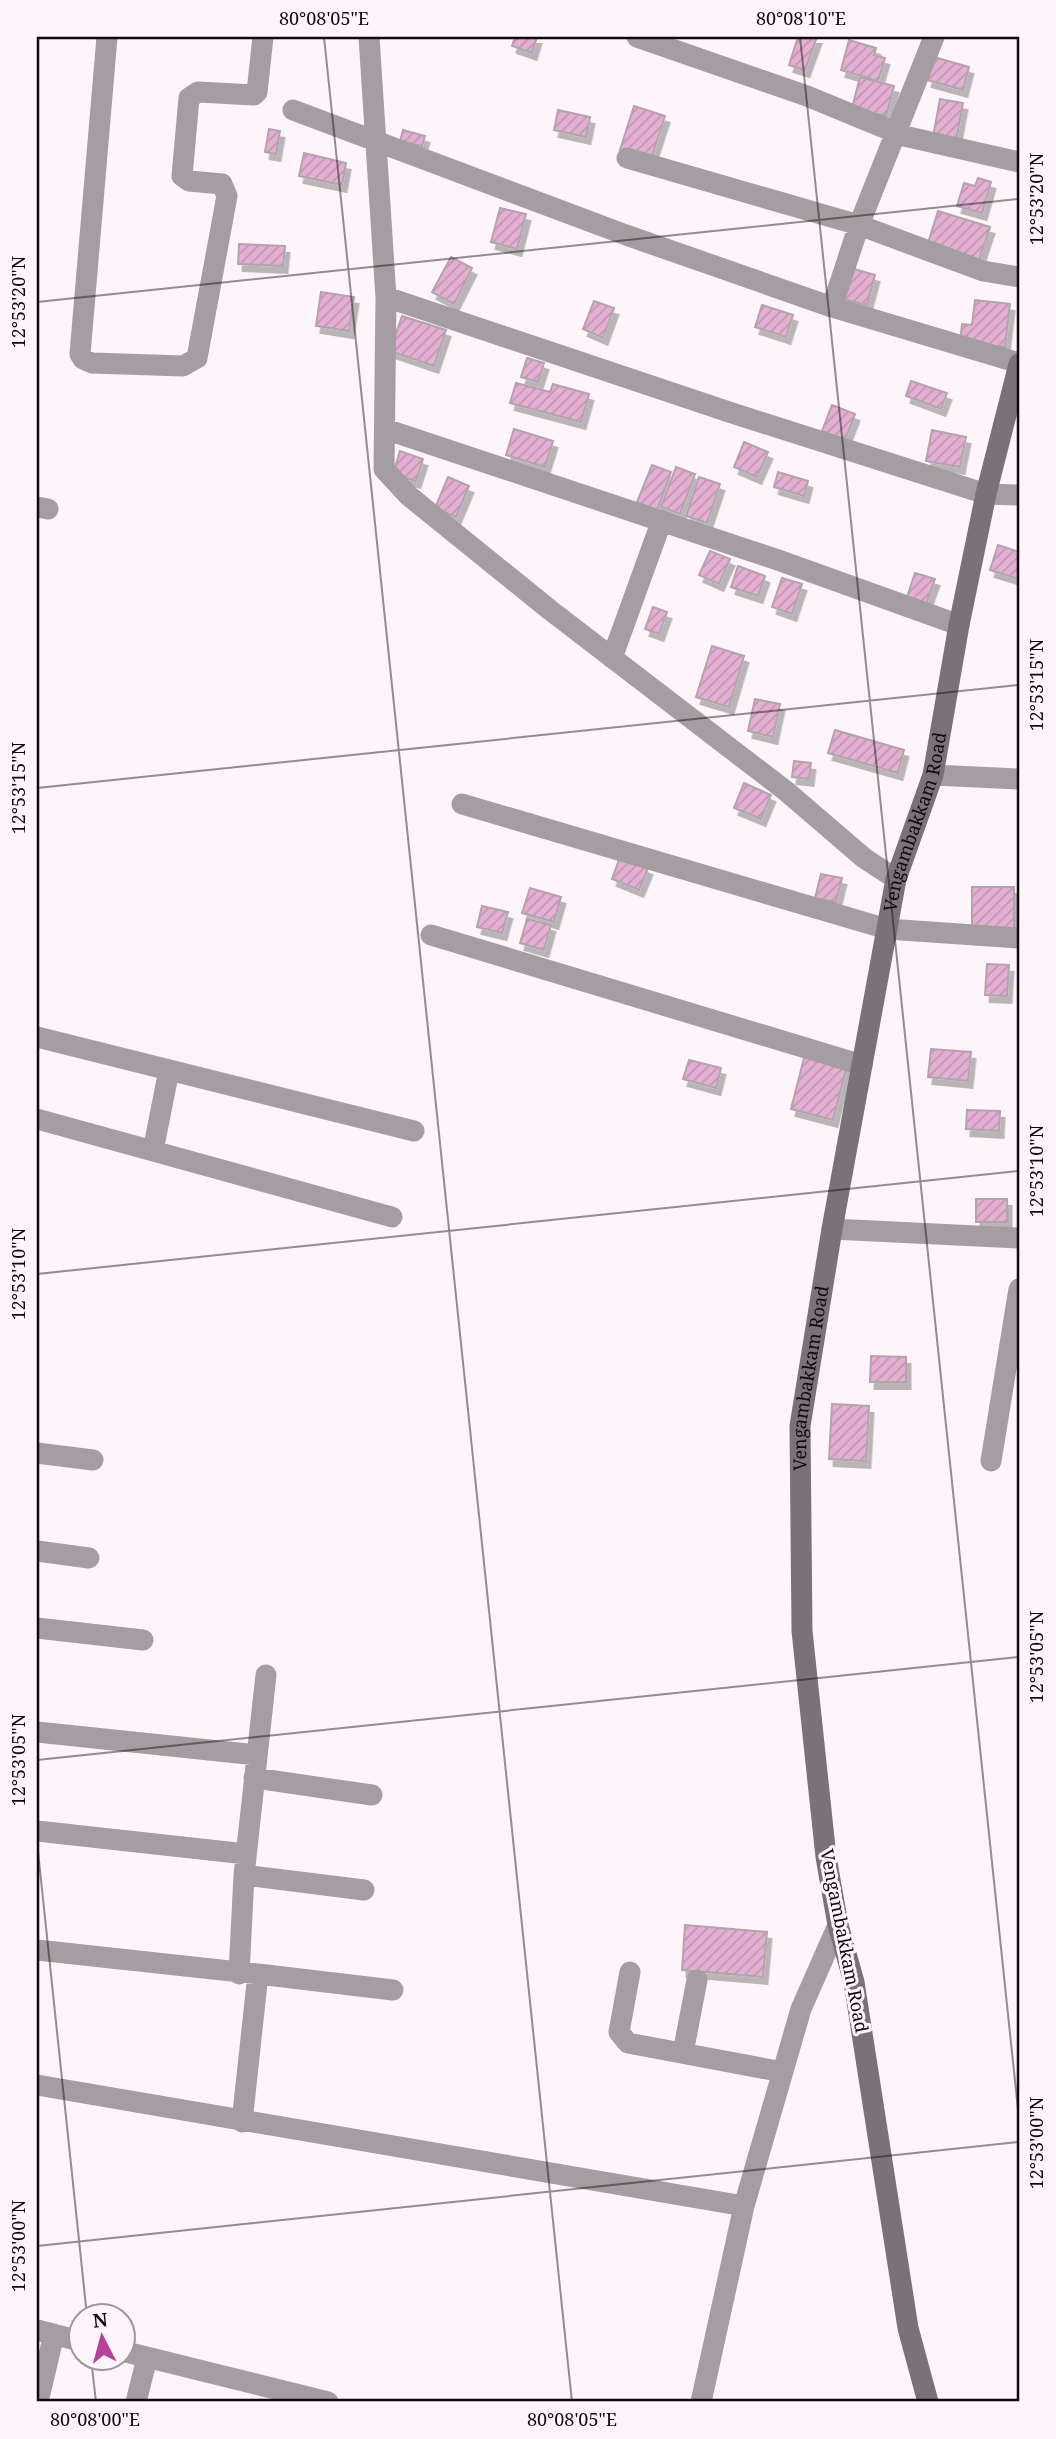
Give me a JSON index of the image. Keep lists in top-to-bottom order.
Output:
{
  "streets": {
    "main road": ["Vengambakkam Road"]
  },
  "north": "top",
  "coordinates": [
    "80°08'05\"E",
    "80°08'10\"E",
    "12°53'20\"N",
    "12°53'15\"N",
    "12°53'10\"N",
    "12°53'05\"N",
    "12°53'00\"N",
    "80°08'00\"E"
  ]
}
